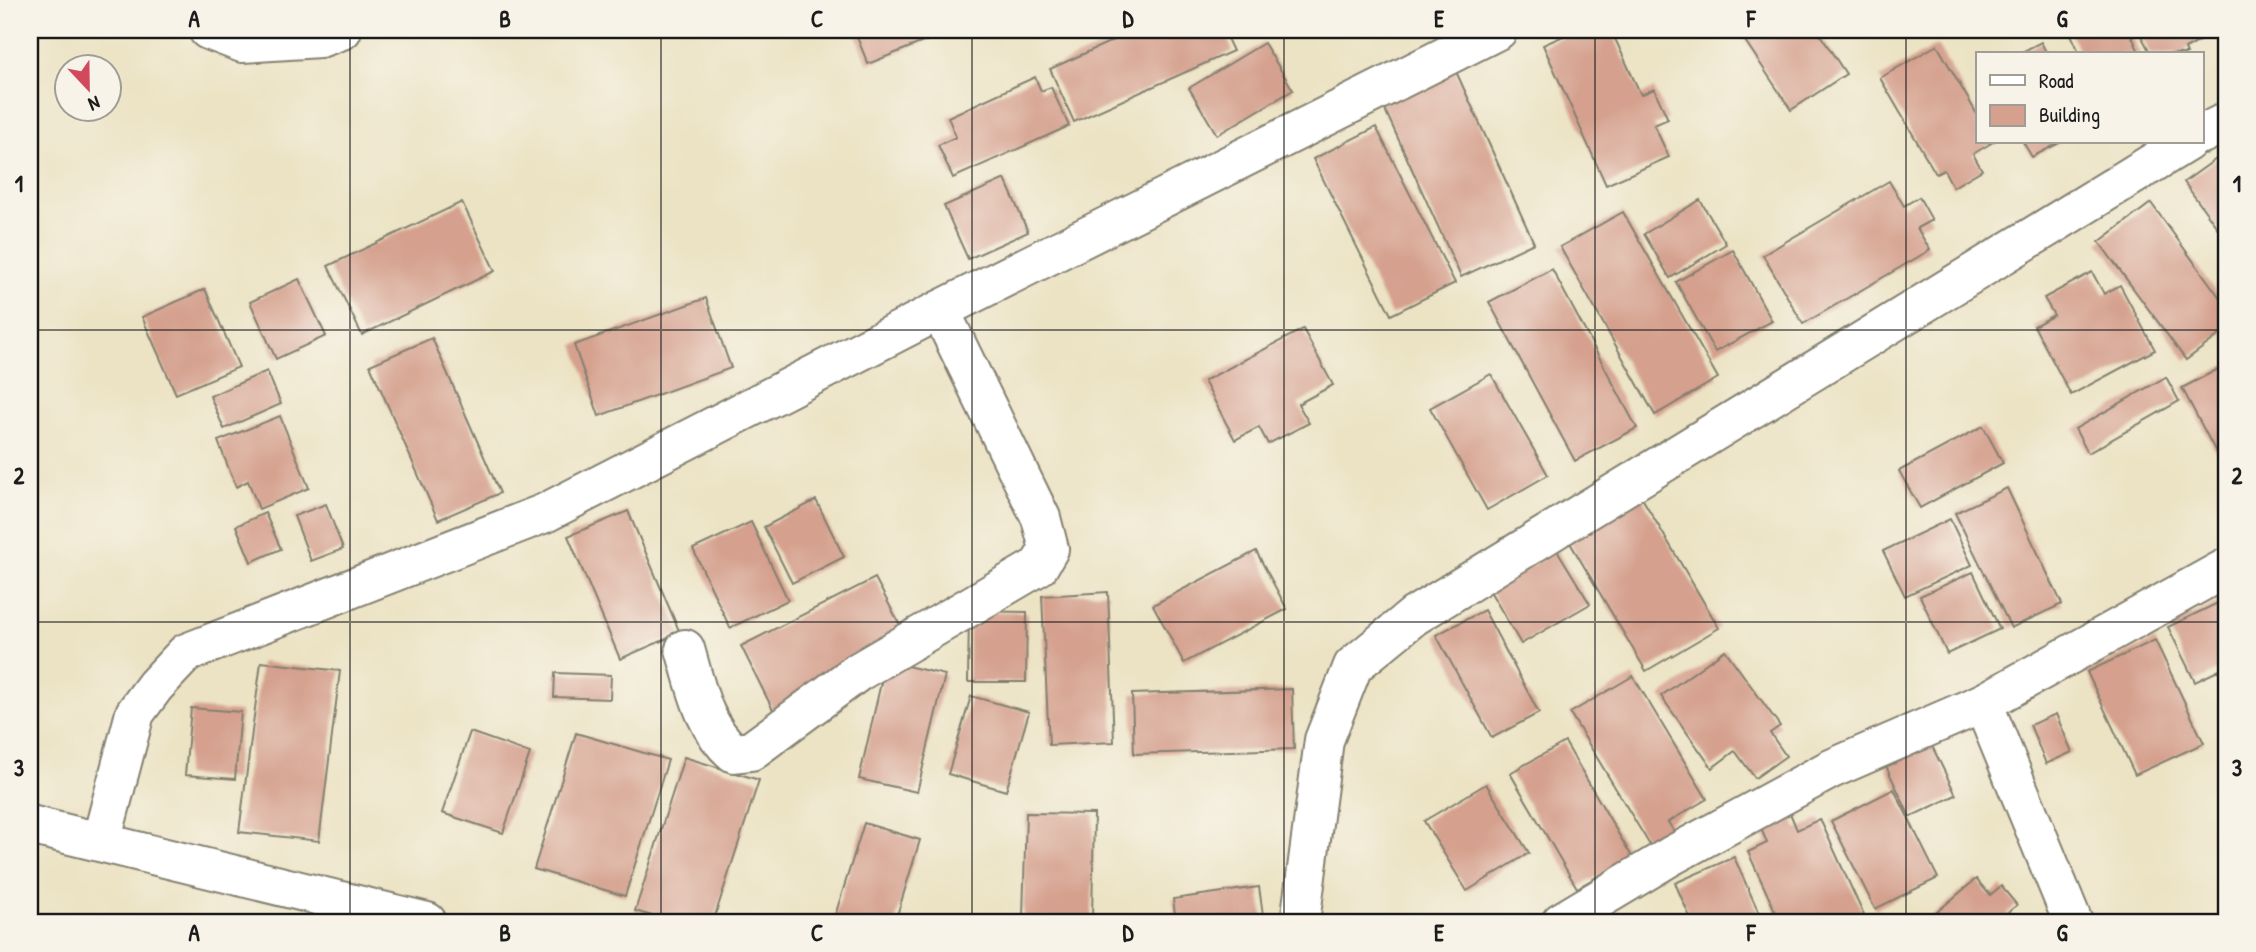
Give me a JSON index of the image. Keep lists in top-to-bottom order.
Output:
{
  "legend": ["Road", "Building"],
  "north": "bottom",
  "grid": {
    "columns": [
      "A",
      "B",
      "C",
      "D",
      "E",
      "F",
      "G"
    ],
    "rows": ["1", "2", "3"]
  }
}
